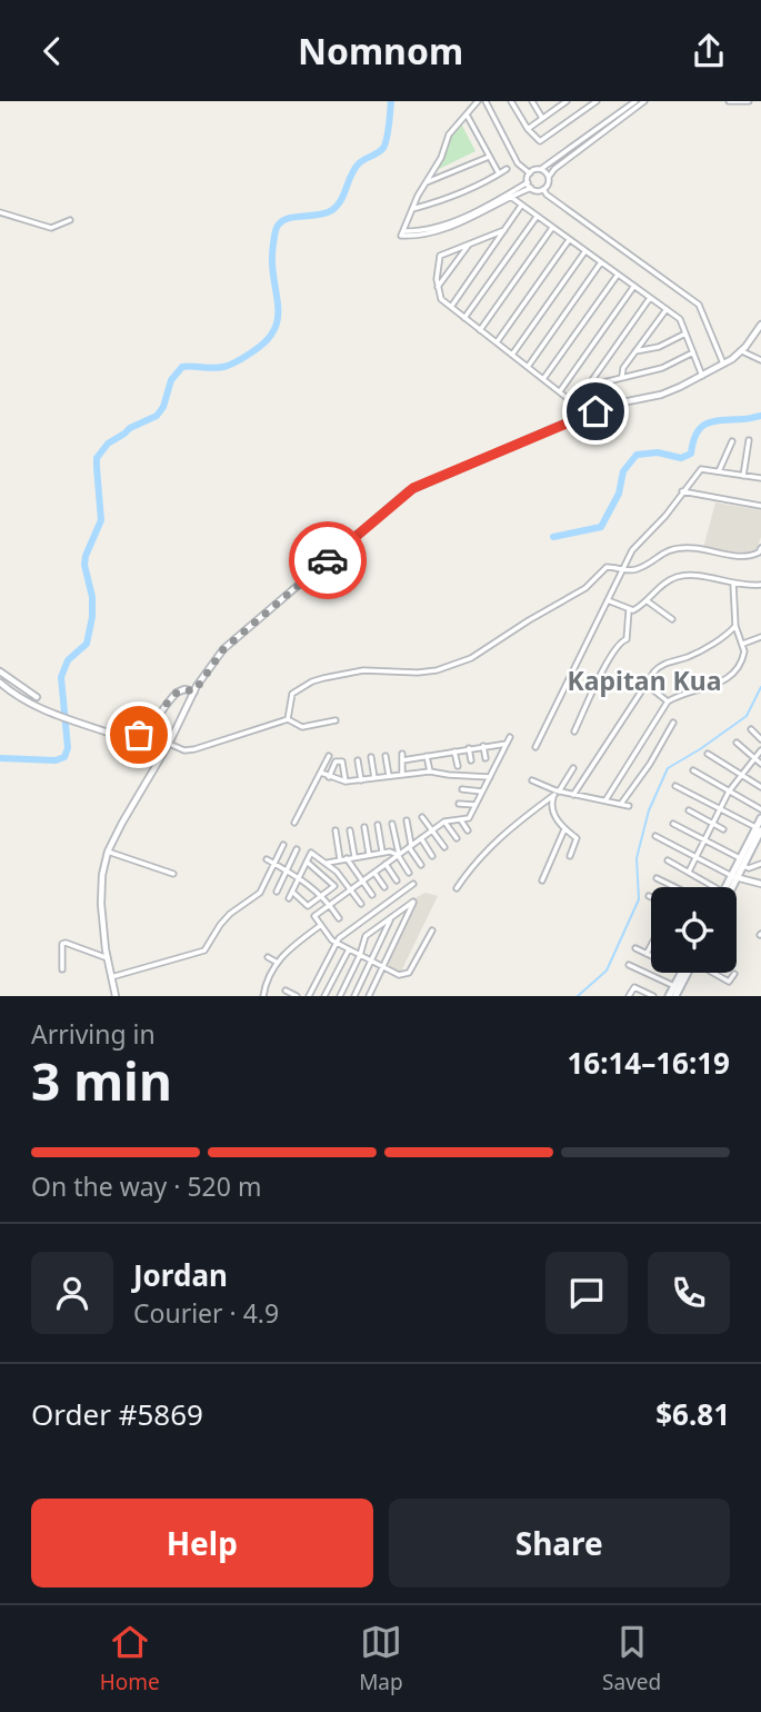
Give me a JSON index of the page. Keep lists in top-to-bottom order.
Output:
{
  "districts": ["Kapitan Kua"],
  "page": {
    "header": "Nomnom",
    "heading": ["3 min", "Arriving in", "16:14–16:19"],
    "panel": [
      "Jordan",
      "Courier · 4.9",
      "Order #5869",
      "$6.81"
    ],
    "bar": "On the way · 520 m",
    "buttons": ["Help", "Share"],
    "tabs": ["Home", "Map", "Saved"]
  }
}
